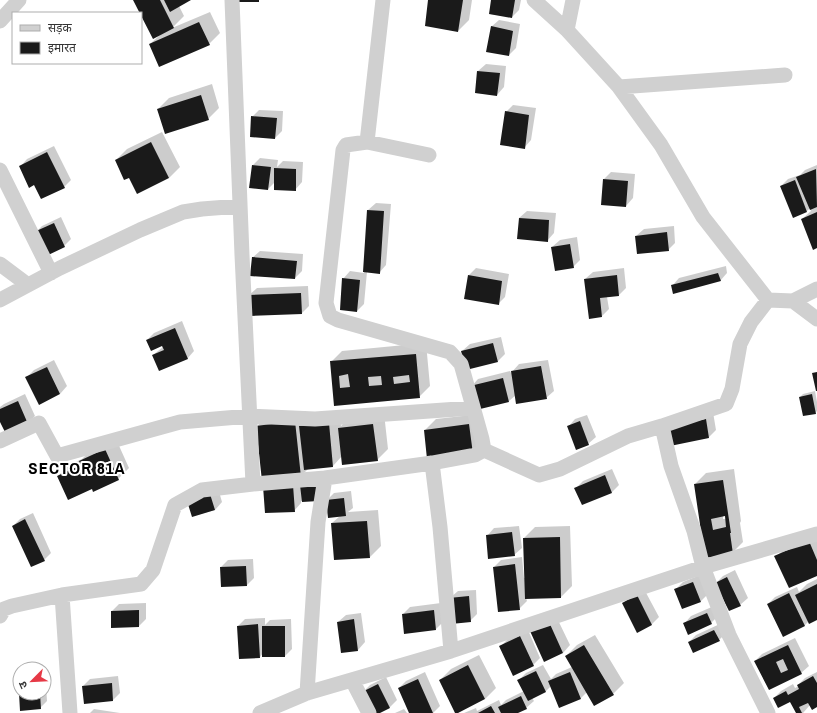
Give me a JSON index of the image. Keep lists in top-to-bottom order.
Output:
{
  "districts": ["SECTOR 81A"],
  "legend": ["सड़क", "इमारत"],
  "north": "bottom left"
}
